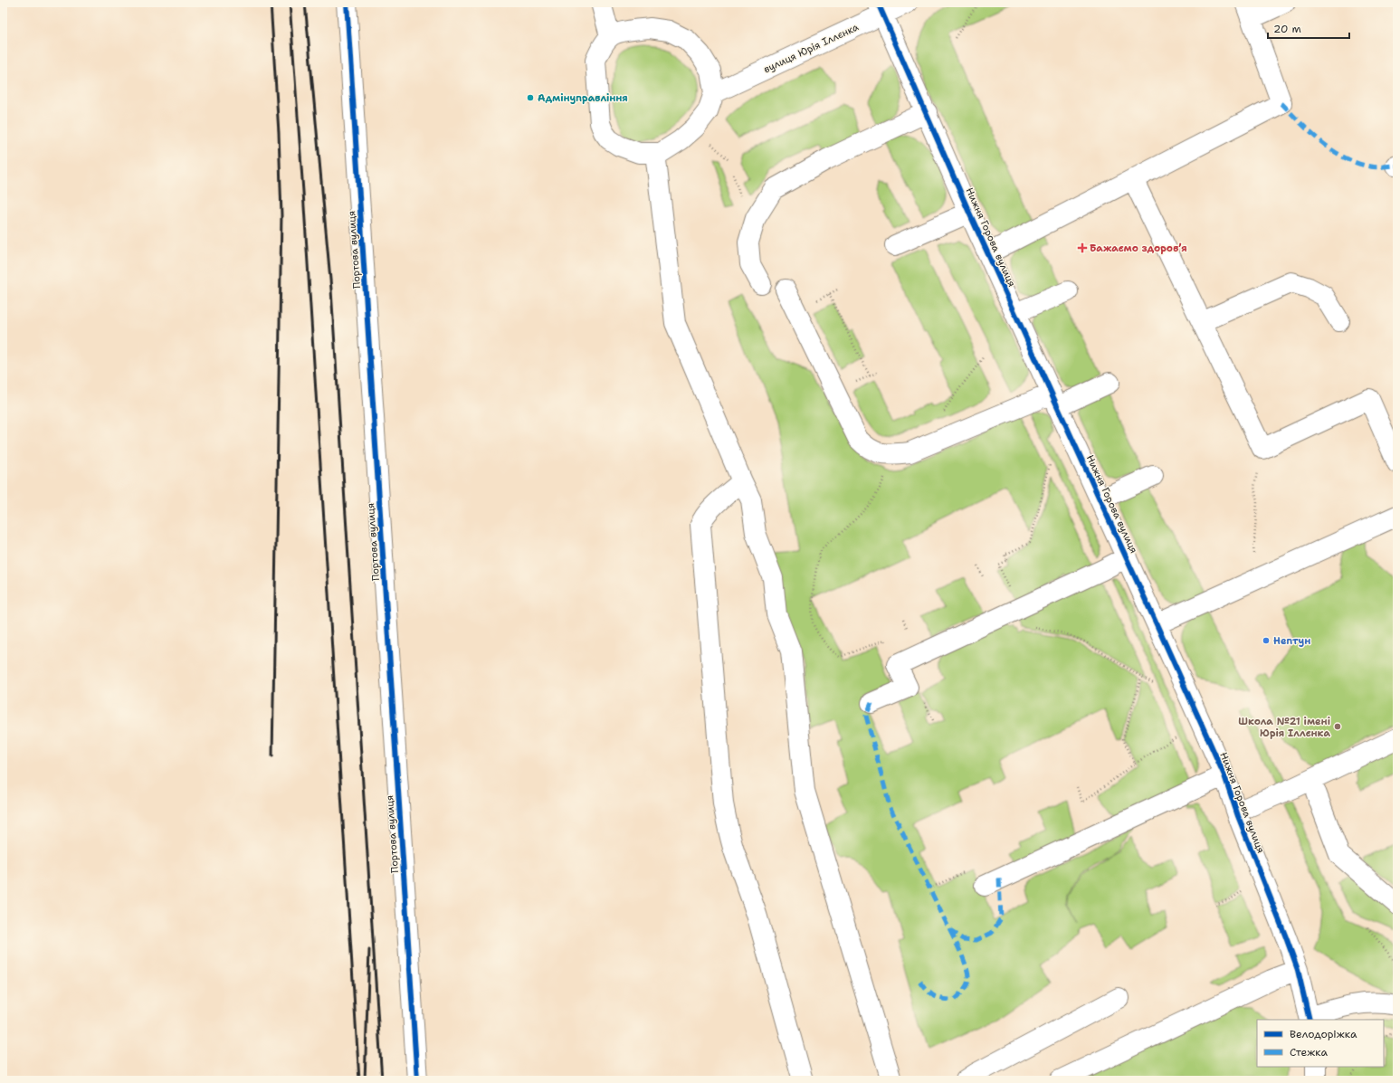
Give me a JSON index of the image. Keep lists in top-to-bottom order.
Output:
{
  "streets": {
    "street": ["вулиця Юрія Іллєнка", "Нижня Горова вулиця", "Портова вулиця"]
  },
  "crossings": [
    ["вулиця Юрія Іллєнка", "Нижня Горова вулиця"]
  ],
  "places": {
    "other": ["Адмінуправління", "Нептун", "Школа №21 імені Юрія Іллєнка"],
    "health": ["Бажаємо здоровʼя"]
  },
  "legend": ["Велодоріжка", "Стежка"],
  "scale_bar": "20 m"
}
